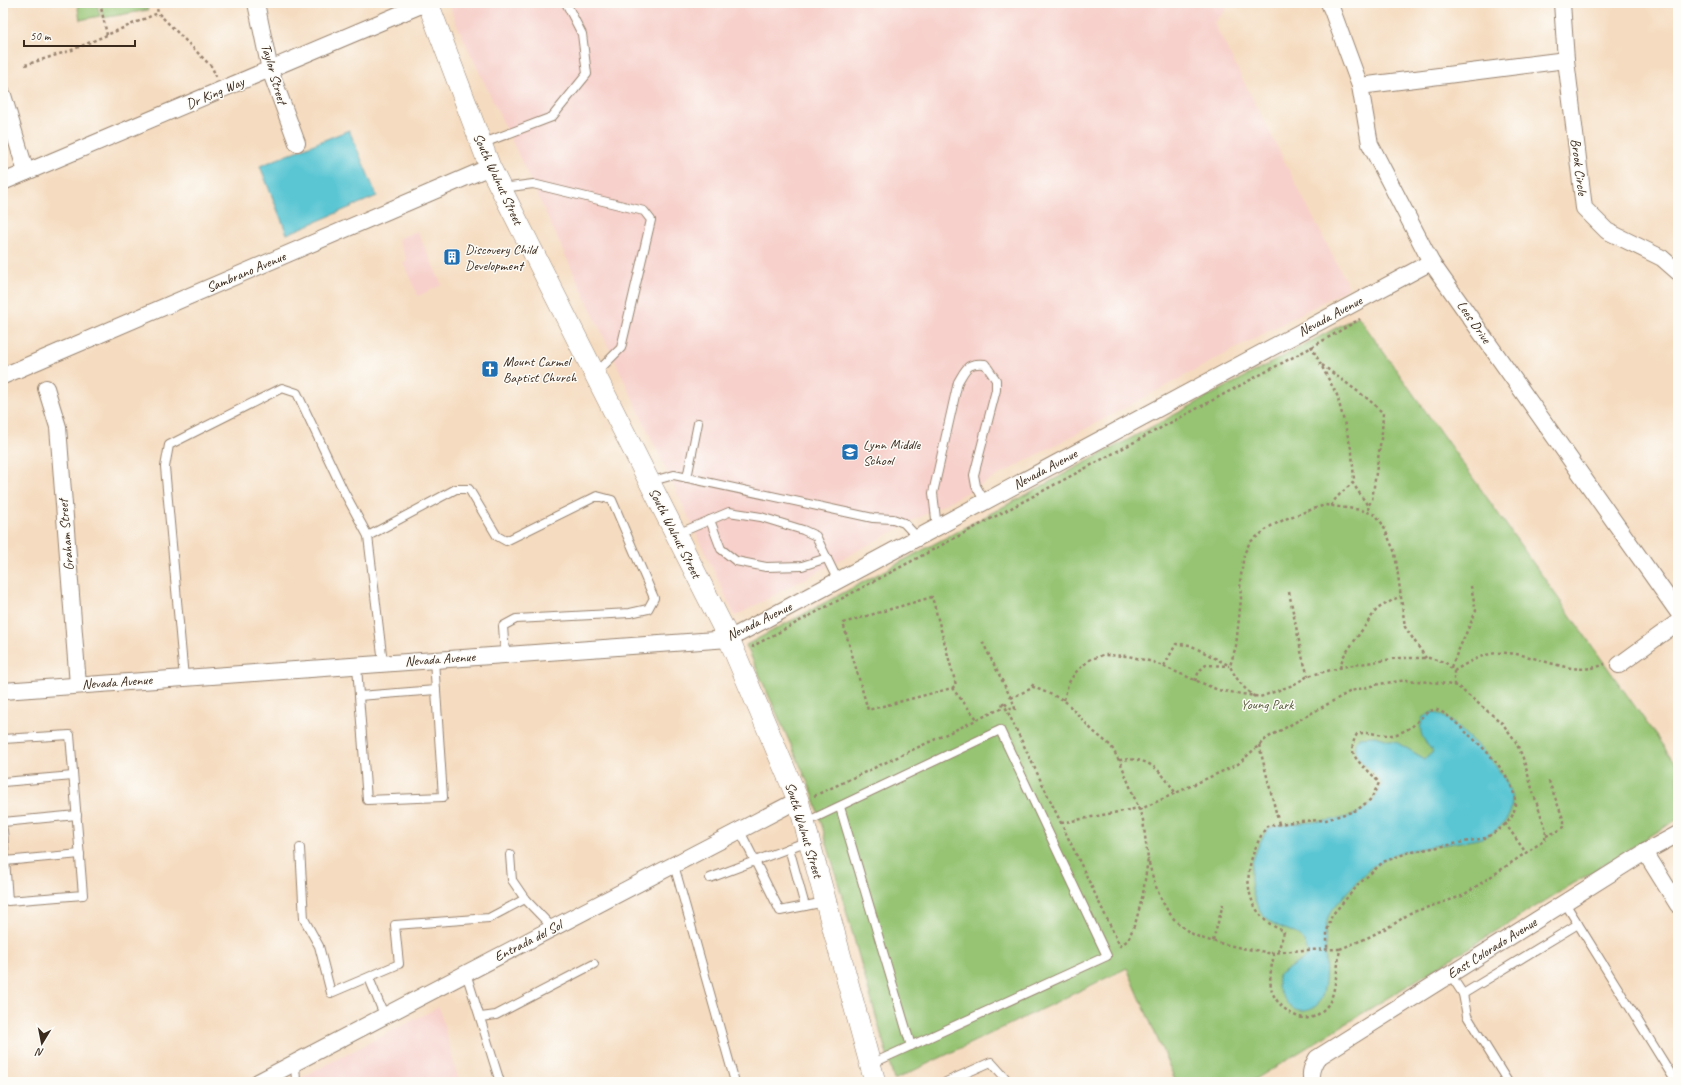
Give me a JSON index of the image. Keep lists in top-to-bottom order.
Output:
{
  "streets": {
    "street": [
      "Taylor Street",
      "Dr King Way",
      "Brook Circle",
      "South Walnut Street",
      "Sambrano Avenue",
      "Nevada Avenue",
      "Lees Drive",
      "Graham Street",
      "Entrada del Sol",
      "East Colorado Avenue"
    ]
  },
  "crossings": [
    ["Taylor Street", "Dr King Way"],
    ["Dr King Way", "South Walnut Street"],
    ["South Walnut Street", "Sambrano Avenue"],
    ["South Walnut Street", "Nevada Avenue"],
    ["South Walnut Street", "Entrada del Sol"],
    ["Nevada Avenue", "Lees Drive"],
    ["Nevada Avenue", "Graham Street"]
  ],
  "parks": ["Young Park"],
  "places": {
    "building": ["Discovery Child Development"],
    "church": ["Mount Carmel Baptist Church"],
    "school or university": ["Lynn Middle School"]
  },
  "scale_bar": "50 m",
  "north": "bottom"
}
